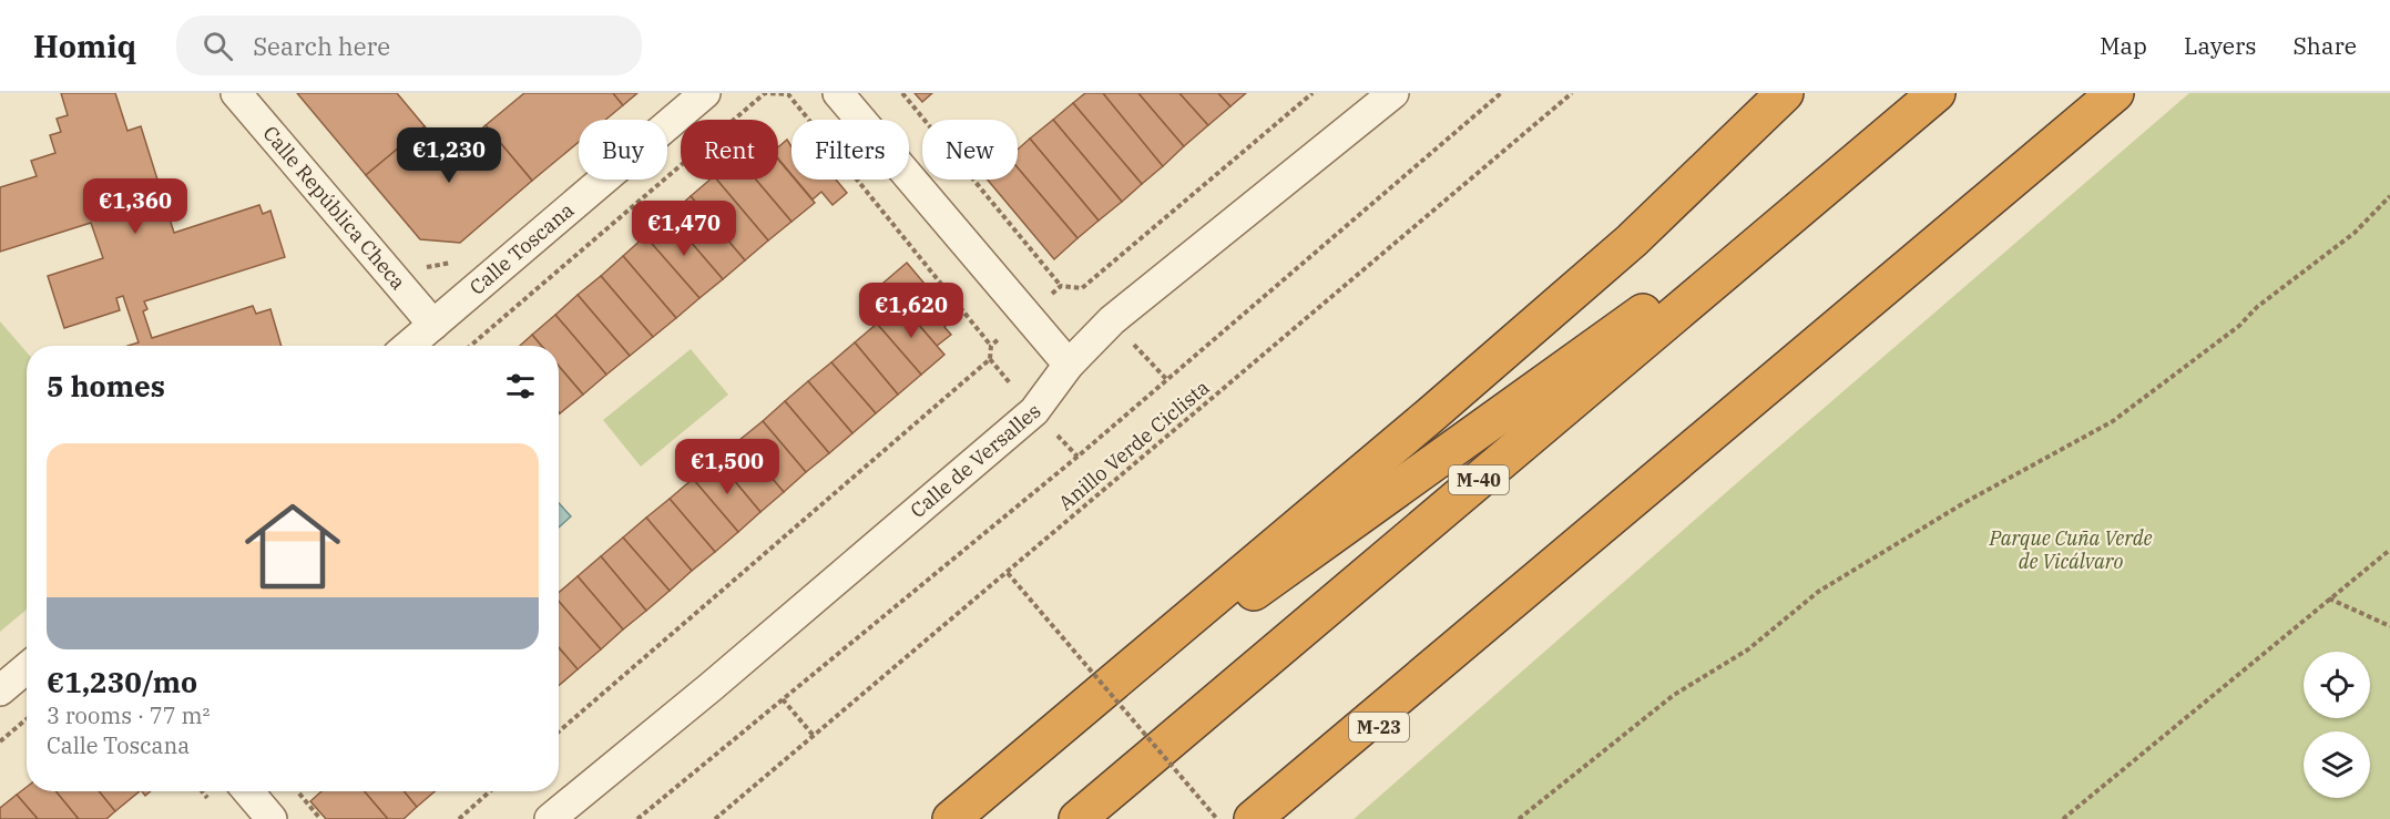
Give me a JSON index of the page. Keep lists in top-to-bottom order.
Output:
{
  "streets": {
    "highway": ["M-40", "M-23"],
    "street": ["Calle República Checa", "Calle Toscana", "Calle de Versalles"],
    "path": ["Anillo Verde Ciclista"]
  },
  "crossings": [
    ["Calle República Checa", "Calle Toscana"]
  ],
  "parks": ["Parque Cuña Verde de Vicálvaro"],
  "page": {
    "header": "Homiq",
    "search": "Search here",
    "nav": ["Map", "Layers", "Share"],
    "chip": [
      "Buy",
      "Rent",
      "Filters",
      "New"
    ],
    "price": [
      "€1,230",
      "€1,360",
      "€1,470",
      "€1,620",
      "€1,500"
    ],
    "heading": "5 homes",
    "list": [
      {
        "name": "€1,230/mo",
        "note": "3 rooms · 77 m² · Calle Toscana"
      }
    ]
  }
}
